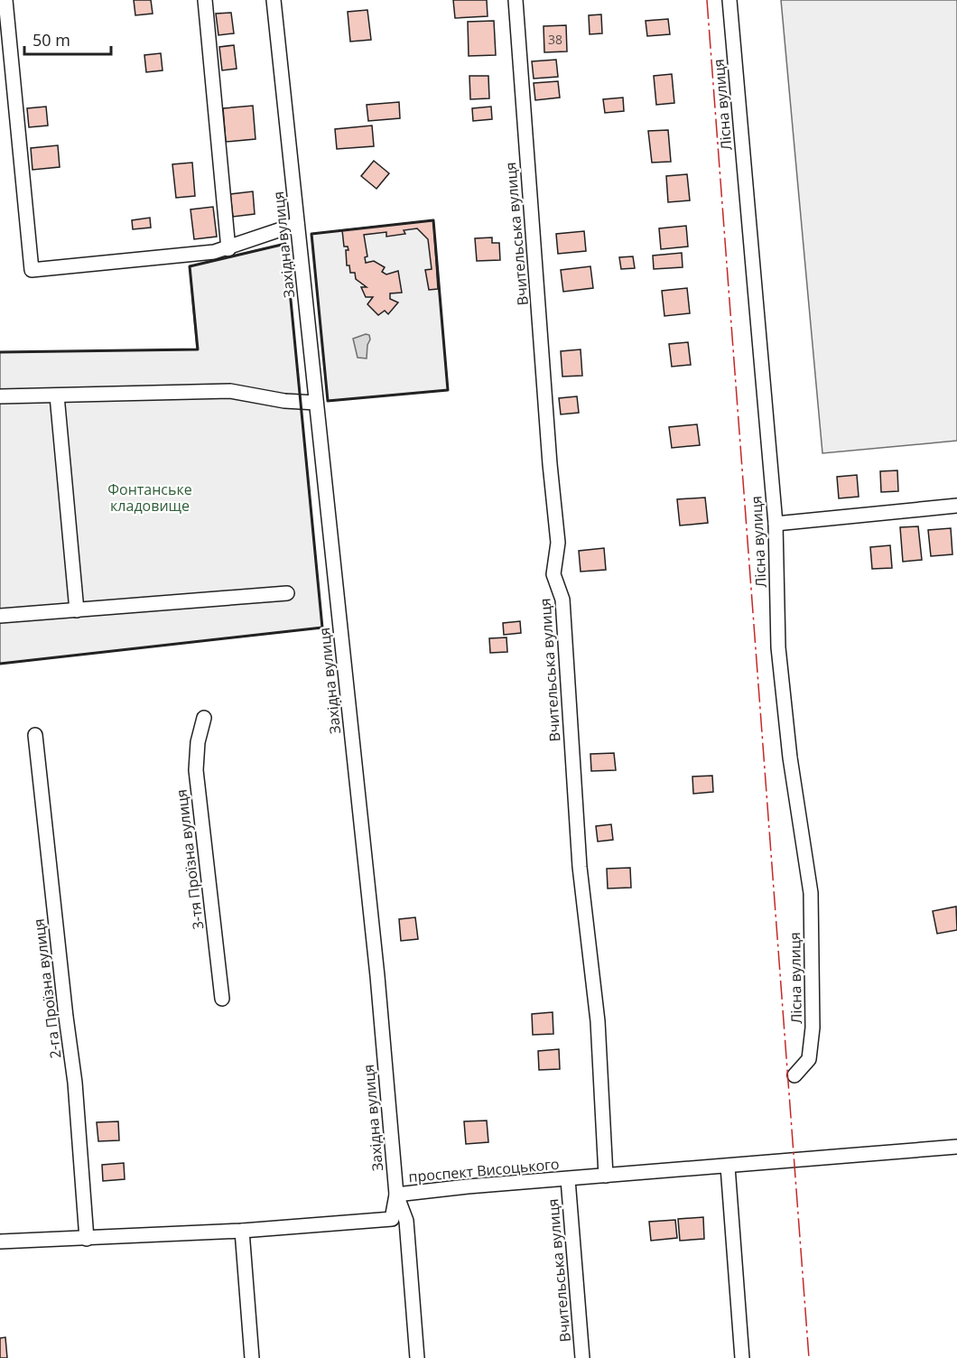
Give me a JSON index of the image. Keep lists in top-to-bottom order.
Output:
{
  "streets": {
    "street": [
      "Лісна вулиця",
      "Вчительська вулиця",
      "Західна вулиця",
      "3-тя Проїзна вулиця",
      "2-га Проїзна вулиця",
      "проспект Висоцького"
    ]
  },
  "crossings": [
    ["Вчительська вулиця", "проспект Висоцького"],
    ["Західна вулиця", "проспект Висоцького"],
    ["2-га Проїзна вулиця", "проспект Висоцького"]
  ],
  "parks": ["Фонтанське кладовище"],
  "house_numbers": ["38"],
  "scale_bar": "50 m"
}
